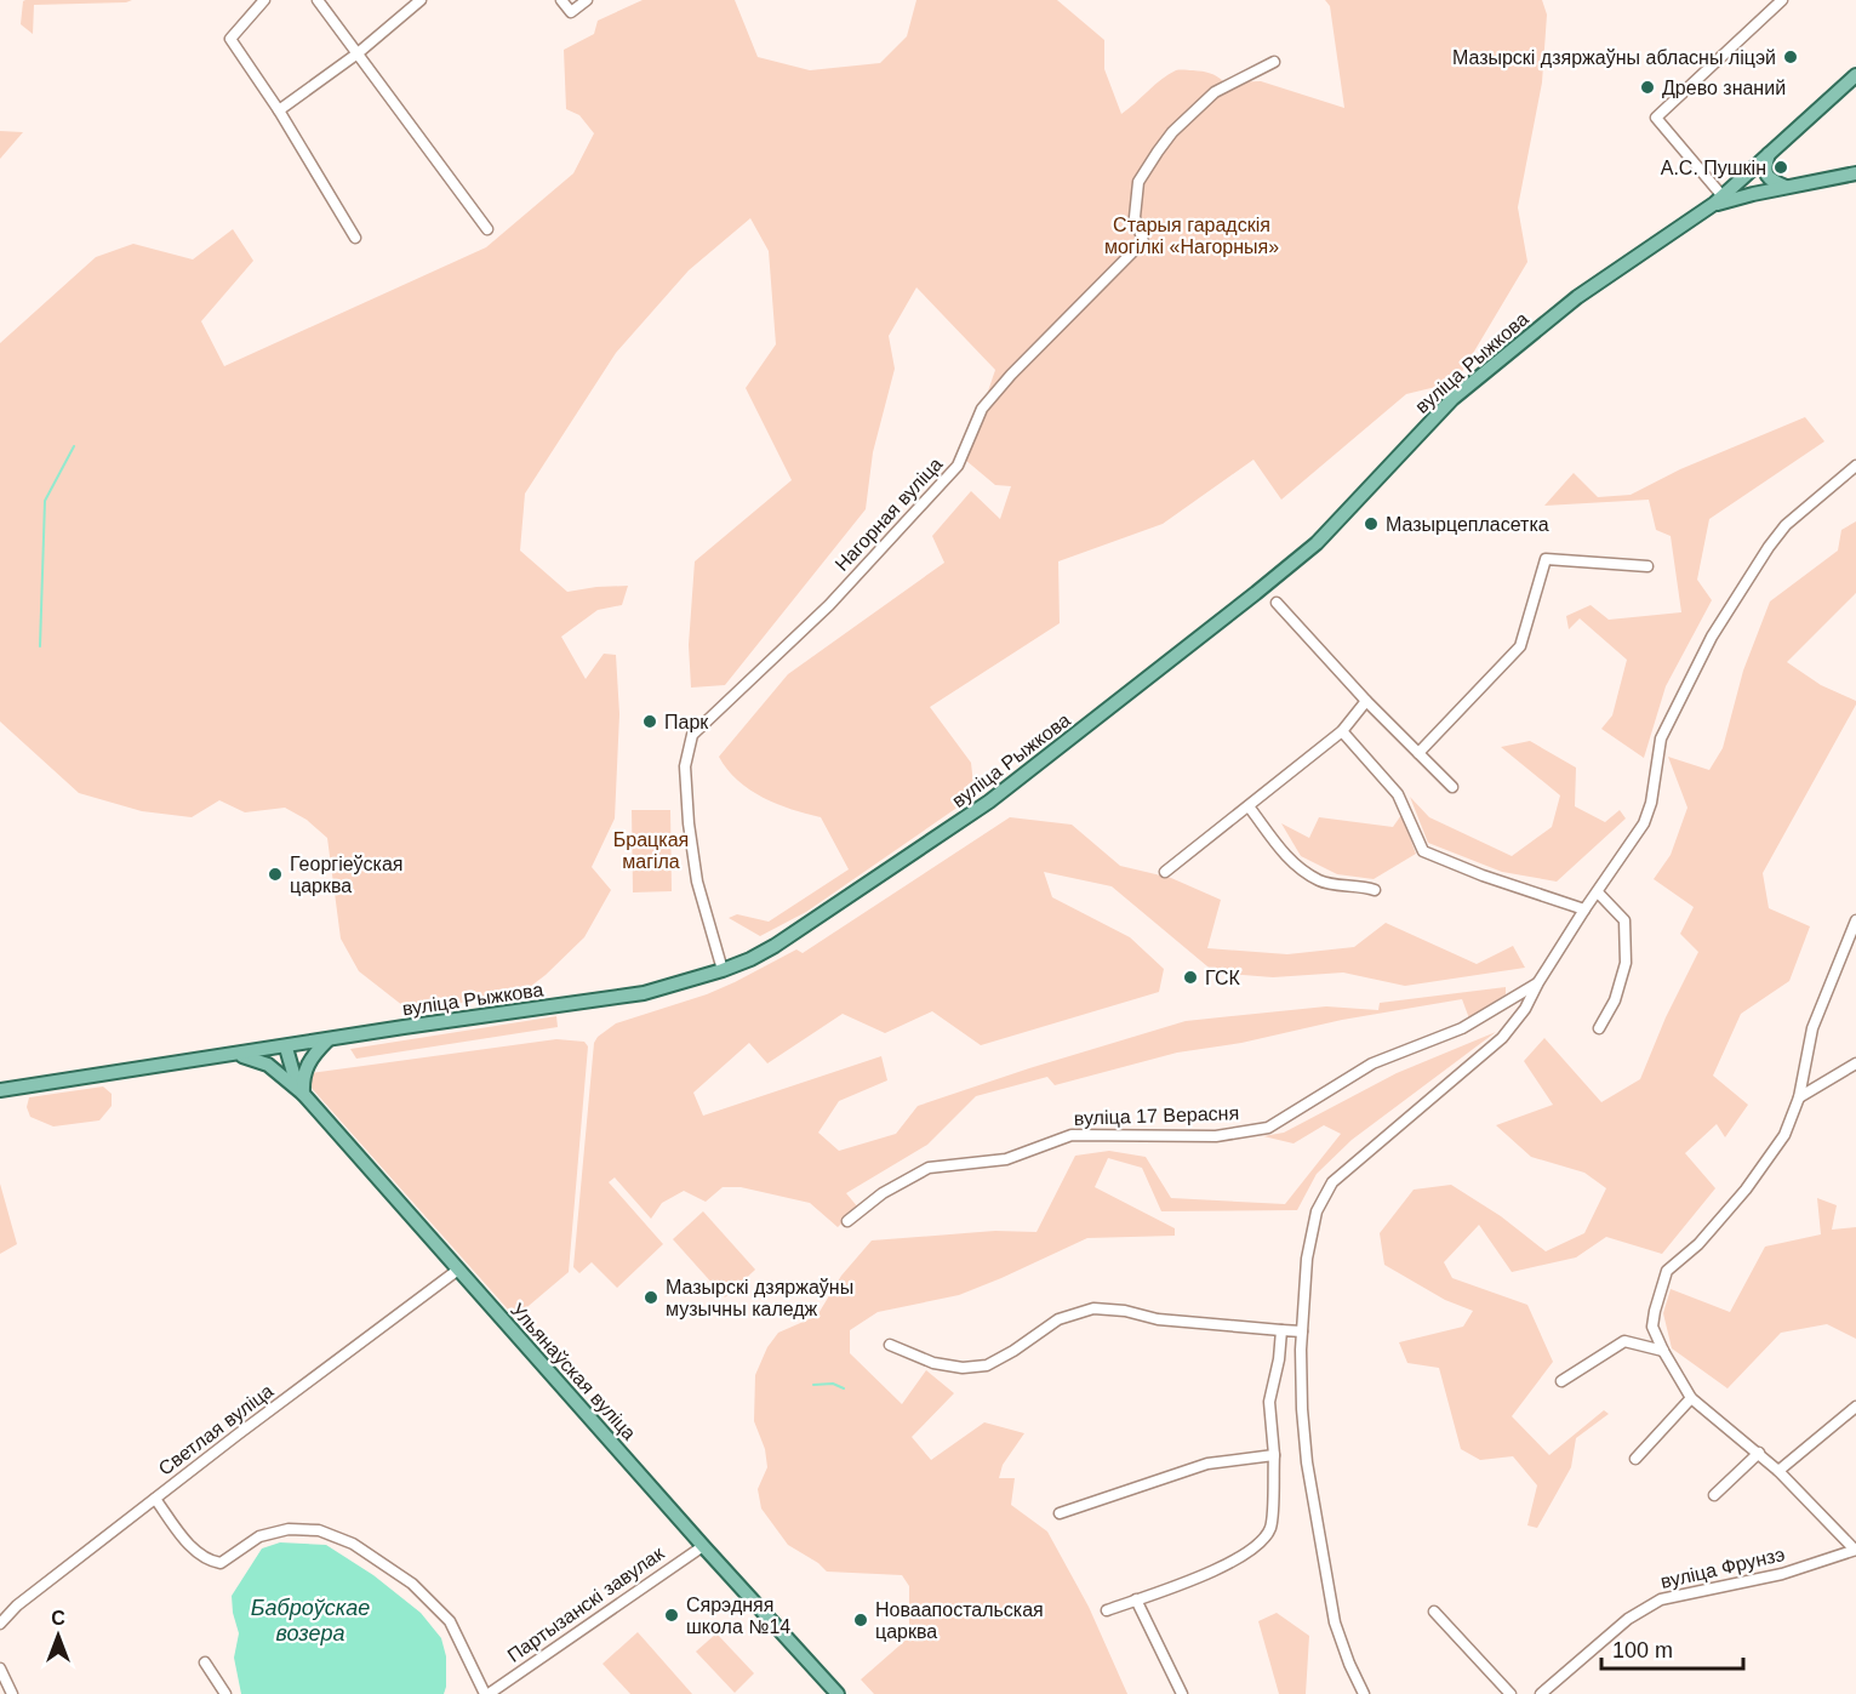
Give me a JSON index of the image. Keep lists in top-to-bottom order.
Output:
{
  "streets": {
    "main road": ["вуліца Рыжкова", "Ульянаўская вуліца"],
    "street": [
      "Нагорная вуліца",
      "вуліца 17 Верасня",
      "Светлая вуліца",
      "вуліца Фрунзэ",
      "Партызанскі завулак"
    ]
  },
  "crossings": [
    ["вуліца Рыжкова", "Нагорная вуліца"],
    ["вуліца Рыжкова", "Ульянаўская вуліца"],
    ["Ульянаўская вуліца", "Светлая вуліца"],
    ["Ульянаўская вуліца", "Партызанскі завулак"],
    ["Светлая вуліца", "Партызанскі завулак"]
  ],
  "water": ["Баброўскае возера"],
  "parks": ["Старыя гарадскія могілкі «Нагорныя»", "Брацкая магіла"],
  "places": [
    "Мазырскі дзяржаўны абласны ліцэй",
    "Древо знаний",
    "А.С. Пушкін",
    "Мазырцепласетка",
    "Парк",
    "Георгіеўская царква",
    "ГСК",
    "Мазырскі дзяржаўны музычны каледж",
    "Сярэдняя школа №14",
    "Новаапостальская царква"
  ],
  "scale_bar": "100 m",
  "north": "top"
}
